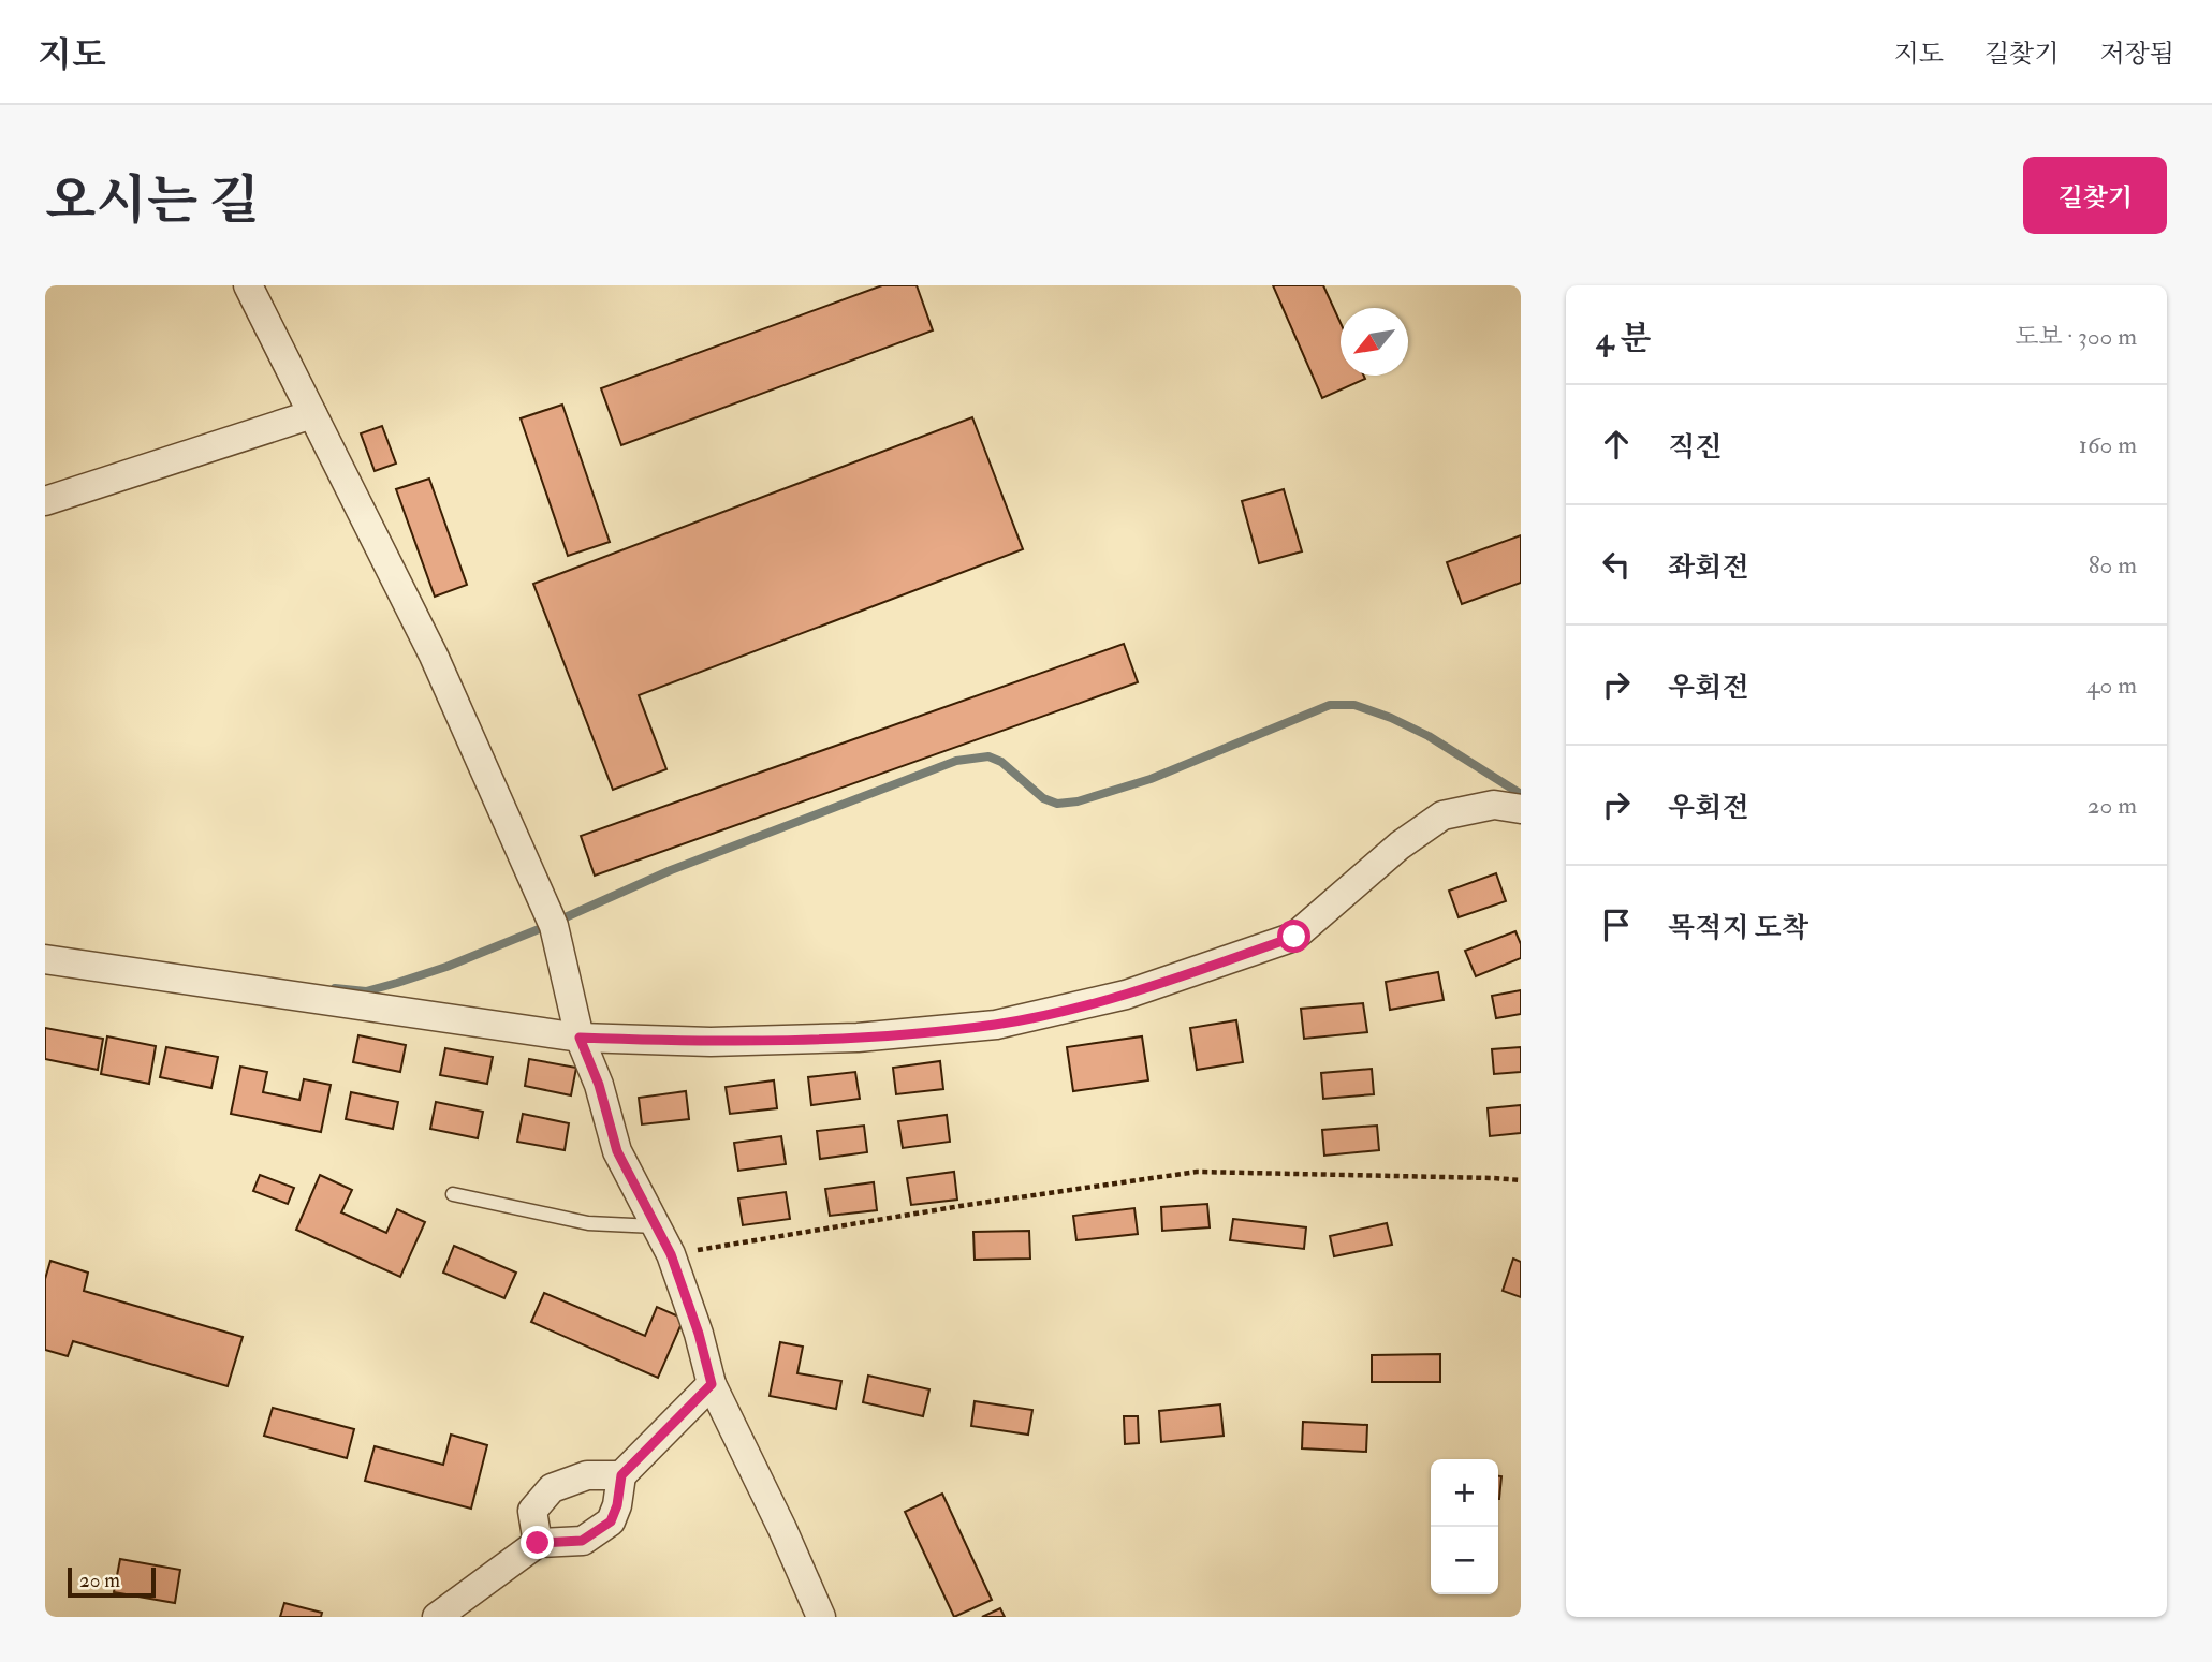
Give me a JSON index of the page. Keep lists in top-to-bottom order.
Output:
{
  "scale_bar": "20 m",
  "north": "bottom left",
  "page": {
    "header": "지도",
    "nav": ["지도", "길찾기", "저장됨"],
    "buttons": "길찾기",
    "title": "오시는 길",
    "heading": ["4 분", "도보 · 300 m"],
    "list": [
      ["직진", "160 m"],
      ["좌회전", "80 m"],
      ["우회전", "40 m"],
      ["우회전", "20 m"],
      "목적지 도착"
    ],
    "map_buttons": ["+", "−"],
    "scale": "20 m"
  }
}
